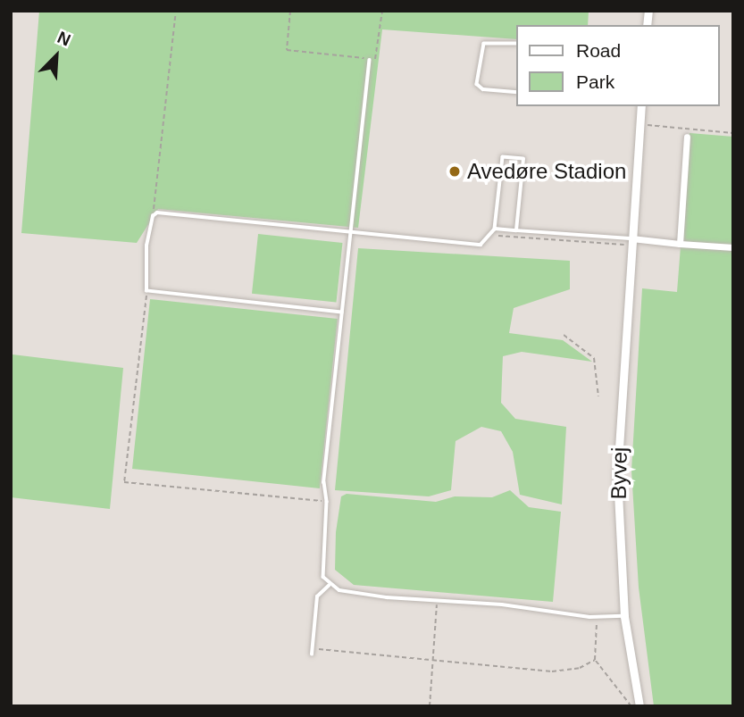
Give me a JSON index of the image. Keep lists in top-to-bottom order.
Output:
{
  "streets": {
    "street": ["Byvej"]
  },
  "places": ["Avedøre Stadion"],
  "legend": ["Road", "Park"],
  "north": "top right"
}
